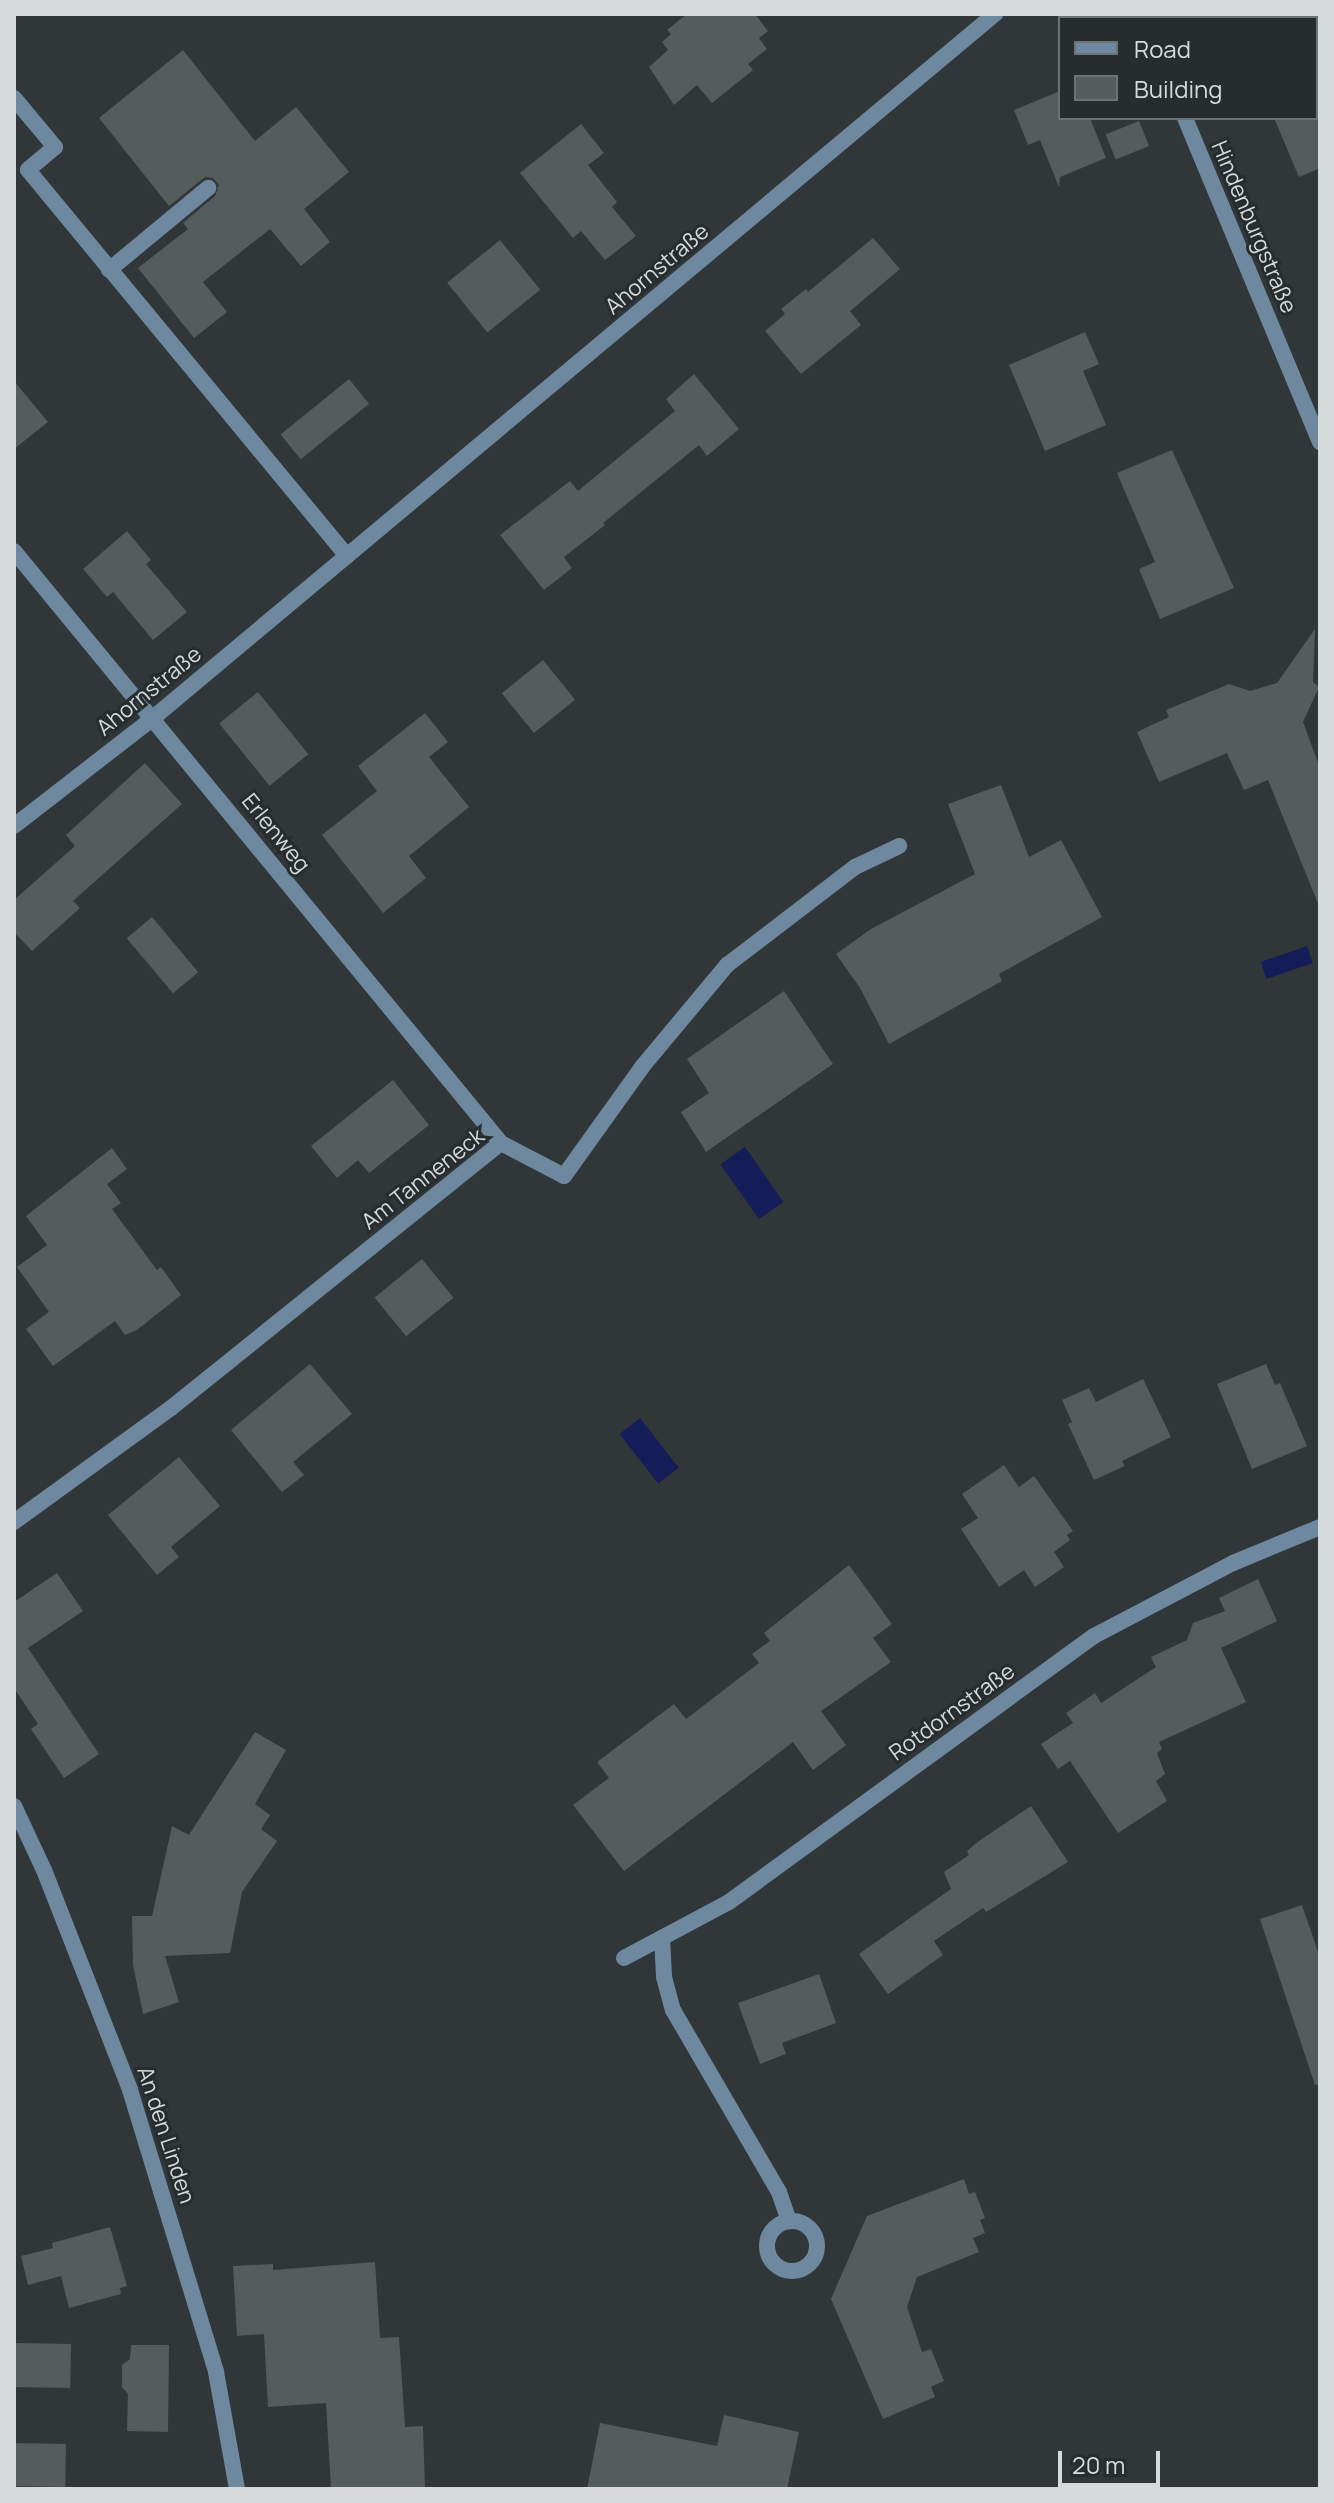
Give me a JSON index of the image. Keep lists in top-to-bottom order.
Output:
{
  "streets": {
    "street": [
      "Hindenburgstraße",
      "Ahornstraße",
      "Erlenweg",
      "Am Tanneneck",
      "Rotdornstraße",
      "An den Linden"
    ]
  },
  "crossings": [
    ["Ahornstraße", "Erlenweg"],
    ["Erlenweg", "Am Tanneneck"]
  ],
  "legend": ["Road", "Building"],
  "scale_bar": "20 m"
}
